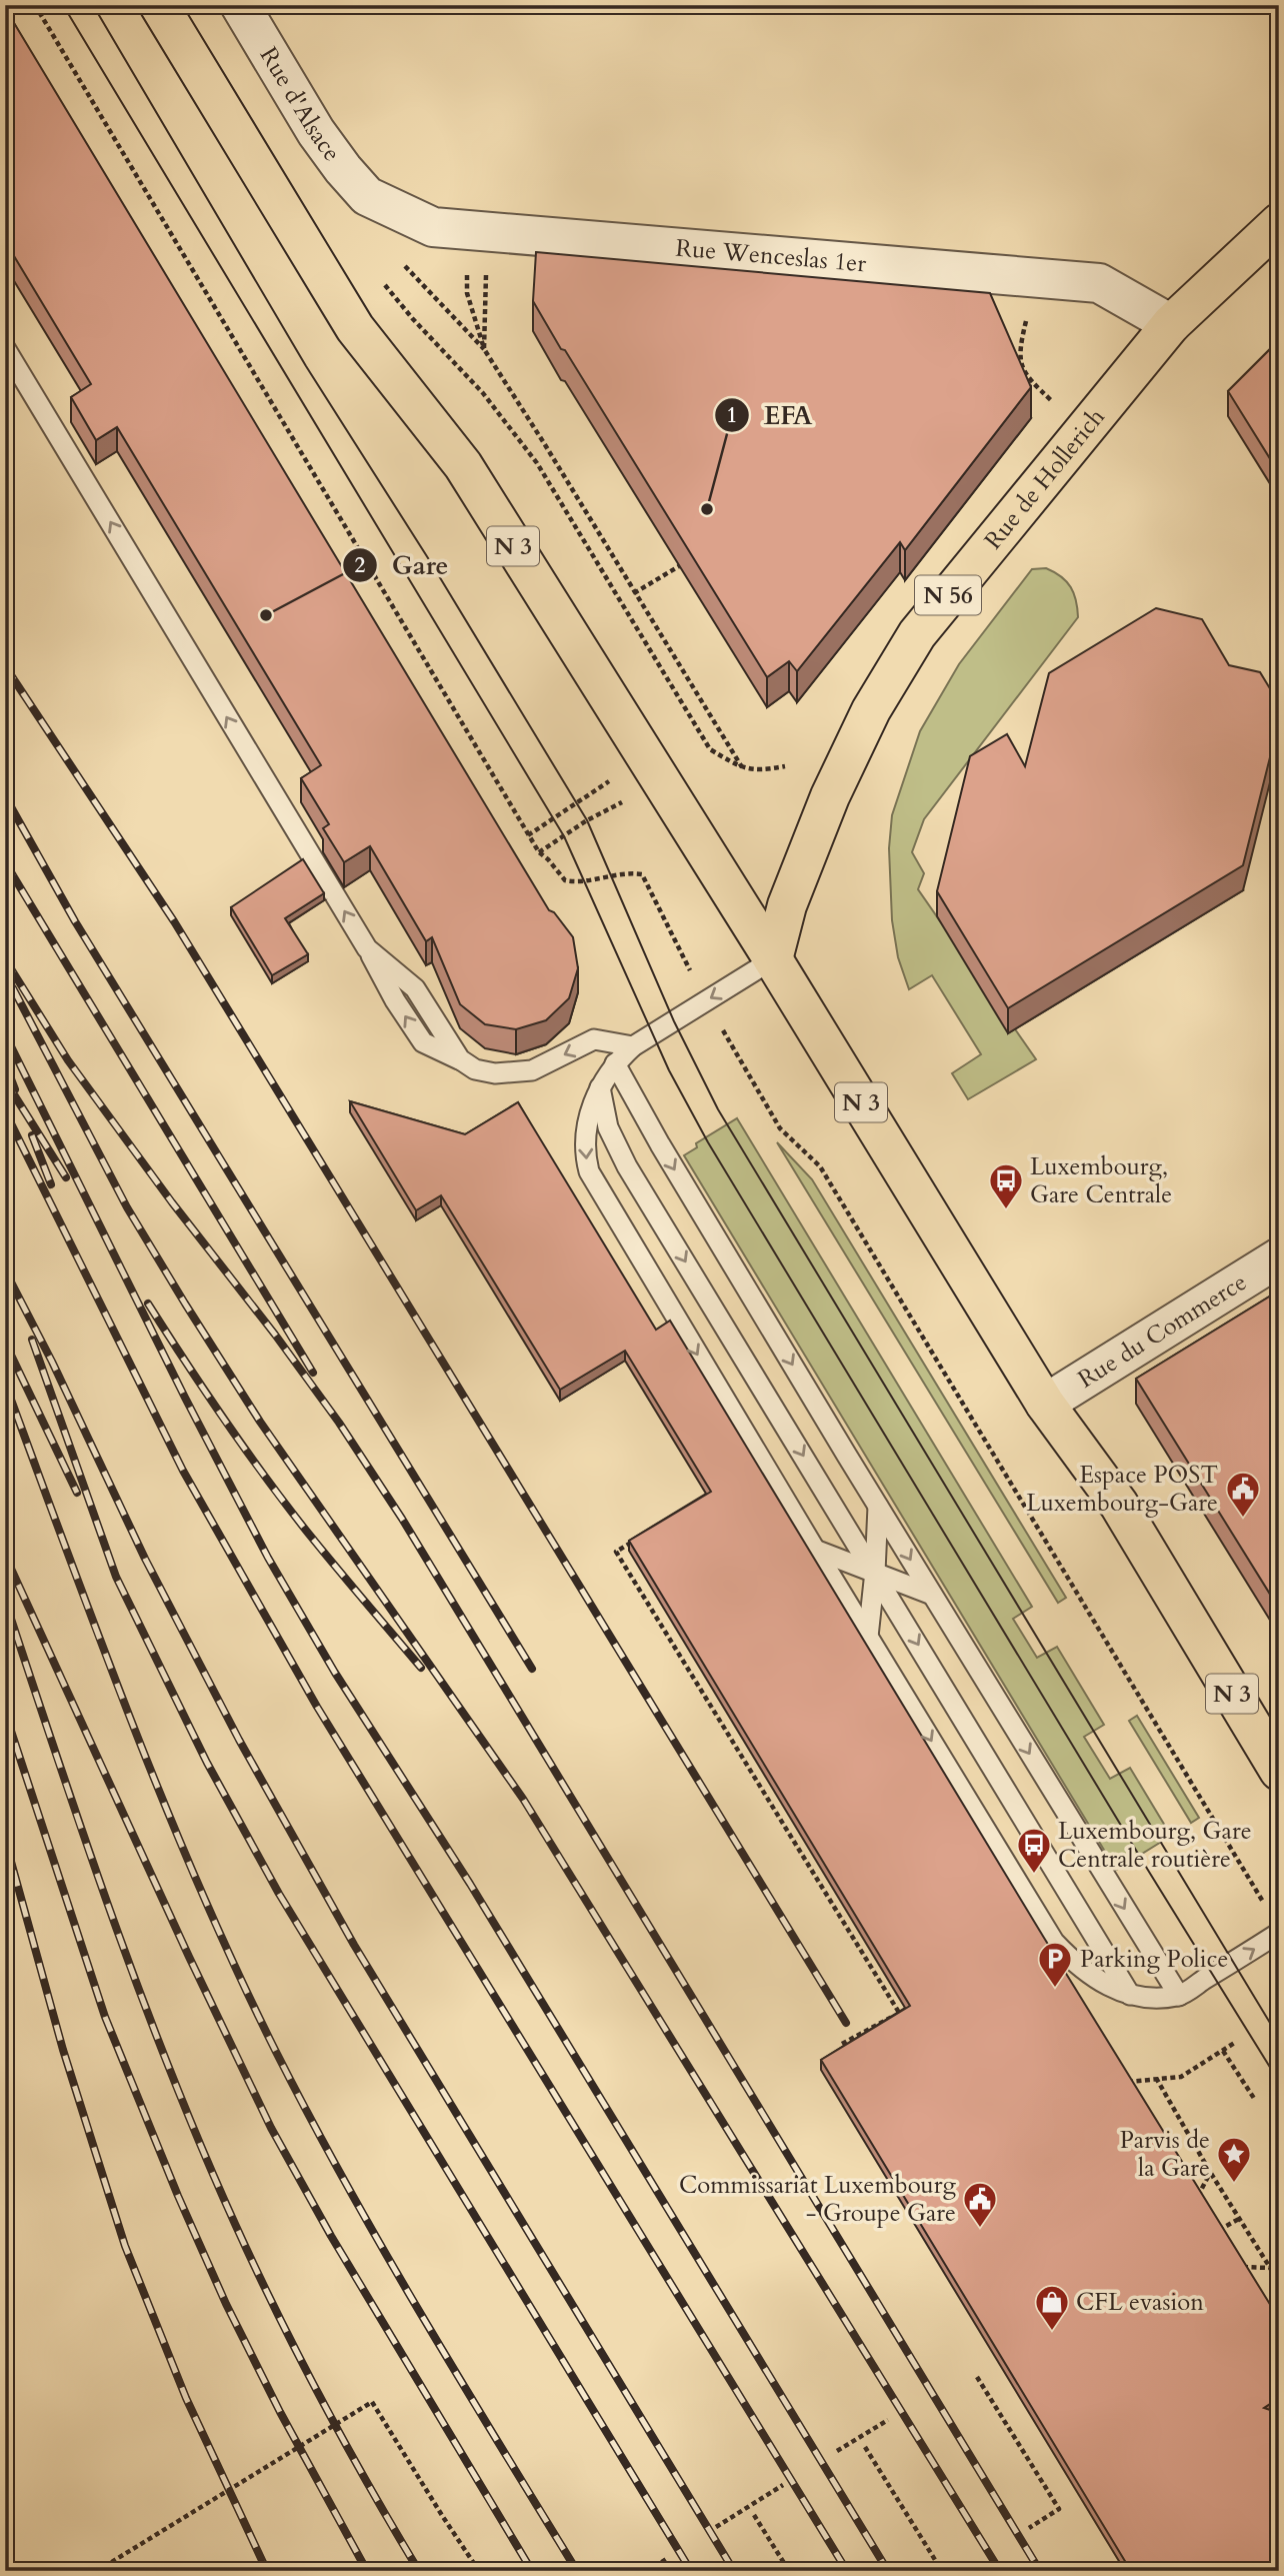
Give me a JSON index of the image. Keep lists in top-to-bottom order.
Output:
{
  "streets": {
    "main road": ["Rue de Hollerich", "N 3", "N 56"],
    "street": ["Rue d'Alsace", "Rue Wenceslas 1er", "Rue du Commerce"]
  },
  "crossings": [
    ["Rue d'Alsace", "Rue Wenceslas 1er"],
    ["Rue Wenceslas 1er", "Rue de Hollerich"],
    ["Rue de Hollerich", "N 3"],
    ["N 3", "Rue du Commerce"]
  ],
  "places": {
    "other": ["EFA", "Gare"],
    "bus stop": ["Luxembourg, Gare Centrale", "Luxembourg, Gare Centrale routière"],
    "public building": ["Espace POST Luxembourg-Gare", "Commissariat Luxembourg - Groupe Gare"],
    "parking": ["Parking Police"],
    "place": ["Parvis de la Gare"],
    "shop": ["CFL evasion"]
  }
}
